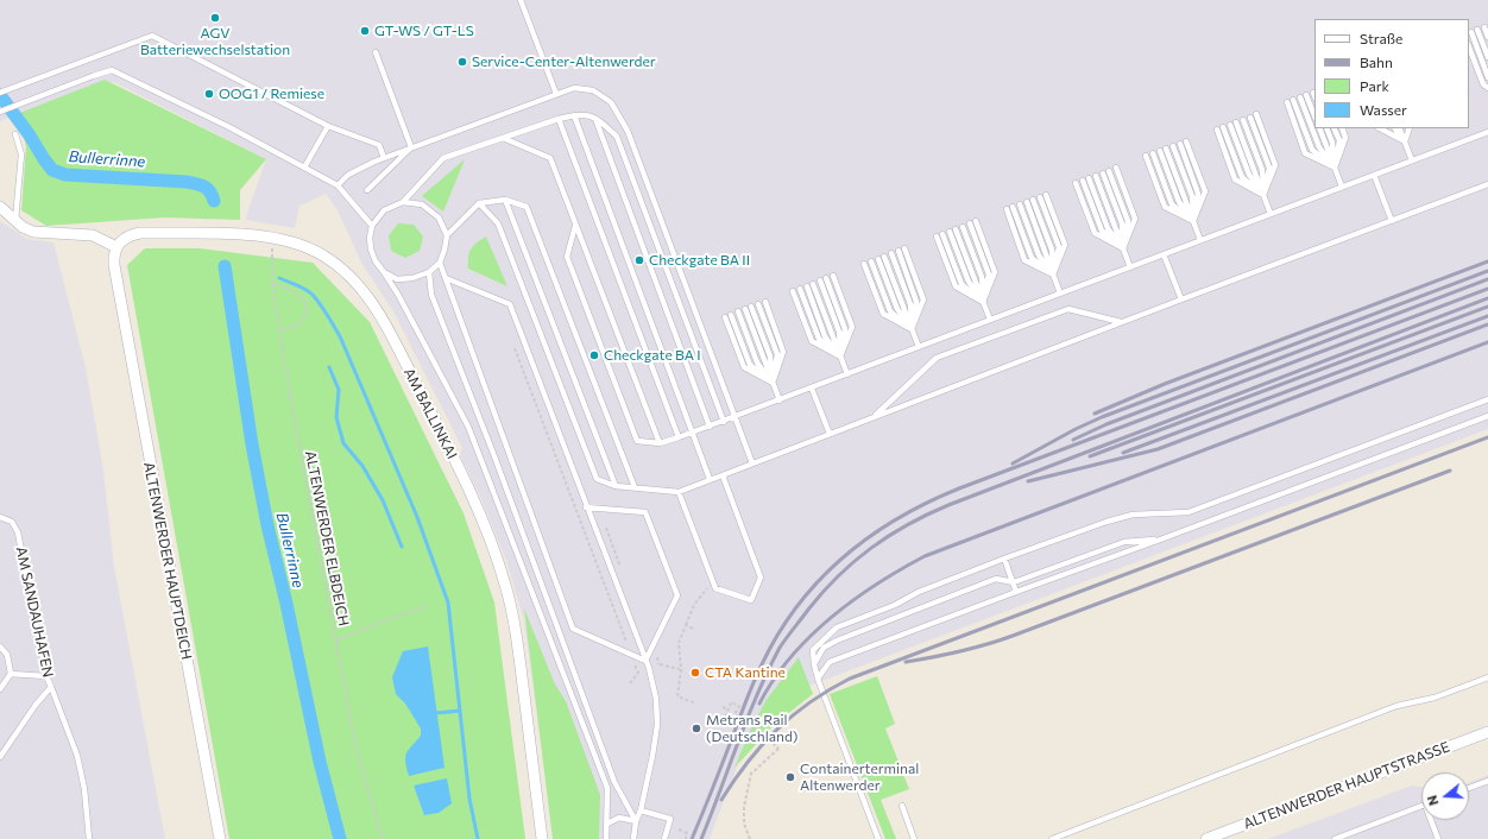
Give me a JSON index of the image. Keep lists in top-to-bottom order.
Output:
{
  "streets": {
    "street": ["AM BALLINKAI", "ALTENWERDER HAUPTDEICH", "ALTENWERDER HAUPTSTRASSE"],
    "lane": ["AM SANDAUHAFEN"],
    "path": ["ALTENWERDER ELBDEICH"]
  },
  "crossings": [
    ["AM BALLINKAI", "ALTENWERDER ELBDEICH"],
    ["AM BALLINKAI", "ALTENWERDER HAUPTDEICH"]
  ],
  "water": ["Bullerrinne"],
  "places": [
    "AGV Batteriewechselstation",
    "GT-WS / GT-LS",
    "Service-Center-Altenwerder",
    "OOG1 / Remiese",
    "Checkgate BA II",
    "Checkgate BA I",
    "CTA Kantine",
    "Metrans Rail (Deutschland)",
    "Containerterminal Altenwerder"
  ],
  "legend": [
    "Straße",
    "Bahn",
    "Park",
    "Wasser"
  ],
  "north": "left"
}
